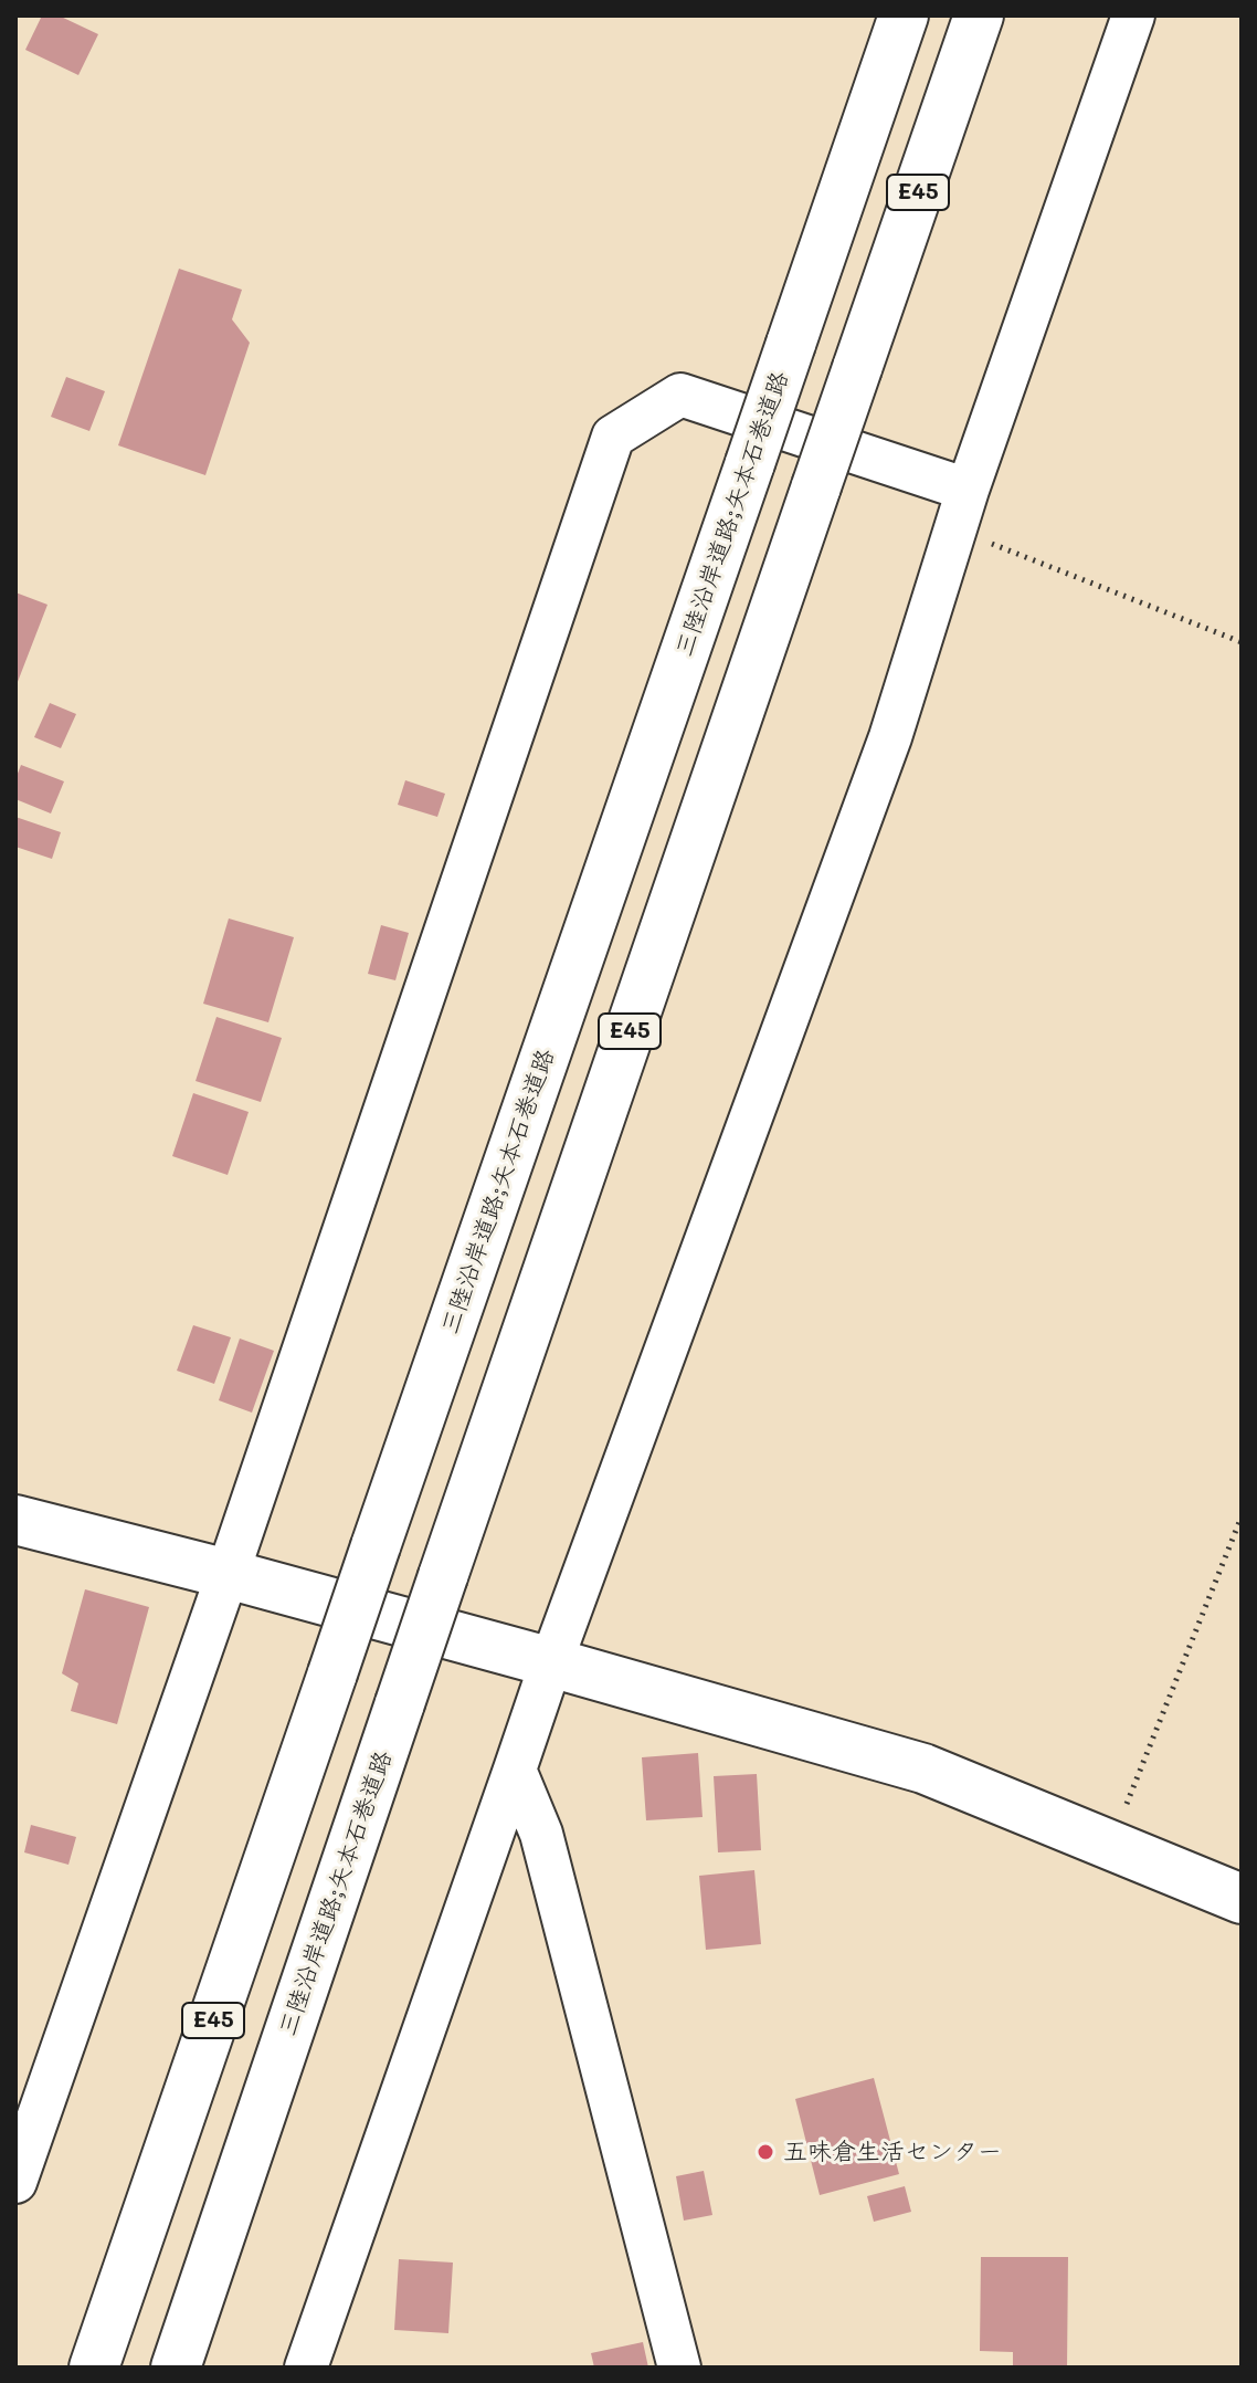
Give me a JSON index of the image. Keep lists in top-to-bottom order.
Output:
{
  "streets": {
    "main road": ["E45", "三陸沿岸道路;矢本石巻道路"]
  },
  "places": ["五味倉生活センター"]
}
